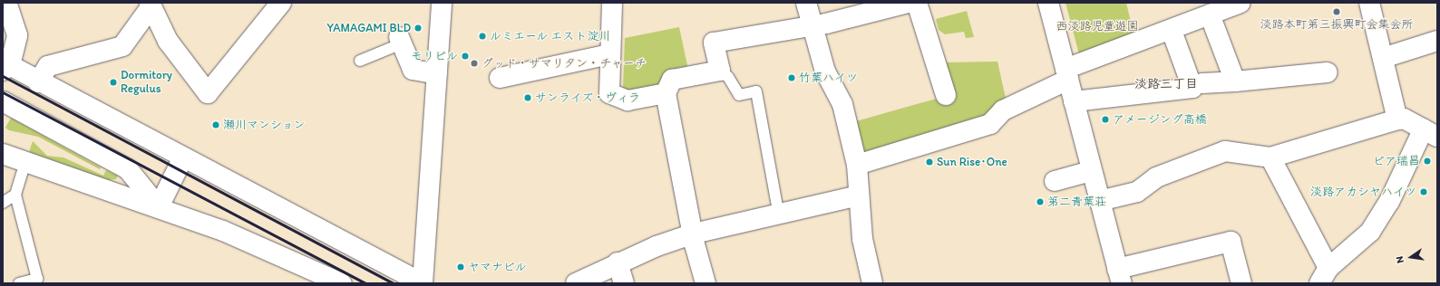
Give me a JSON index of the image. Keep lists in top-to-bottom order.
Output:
{
  "districts": ["淡路三丁目"],
  "parks": ["西淡路児童遊園"],
  "places": [
    "淡路本町第三振興町会集会所",
    "YAMAGAMI BLD",
    "ルミエール エスト淀川",
    "モリビル",
    "グッド・サマリタン・チャーチ",
    "竹葉ハイツ",
    "Dormitory Regulus",
    "サンライズ・ヴィラ",
    "アメージング高橋",
    "瀬川マンション",
    "ピア瑞昌",
    "Sun Rise･One",
    "淡路アカシヤハイツ",
    "第二青葉荘",
    "ヤマナビル"
  ],
  "north": "left"
}
